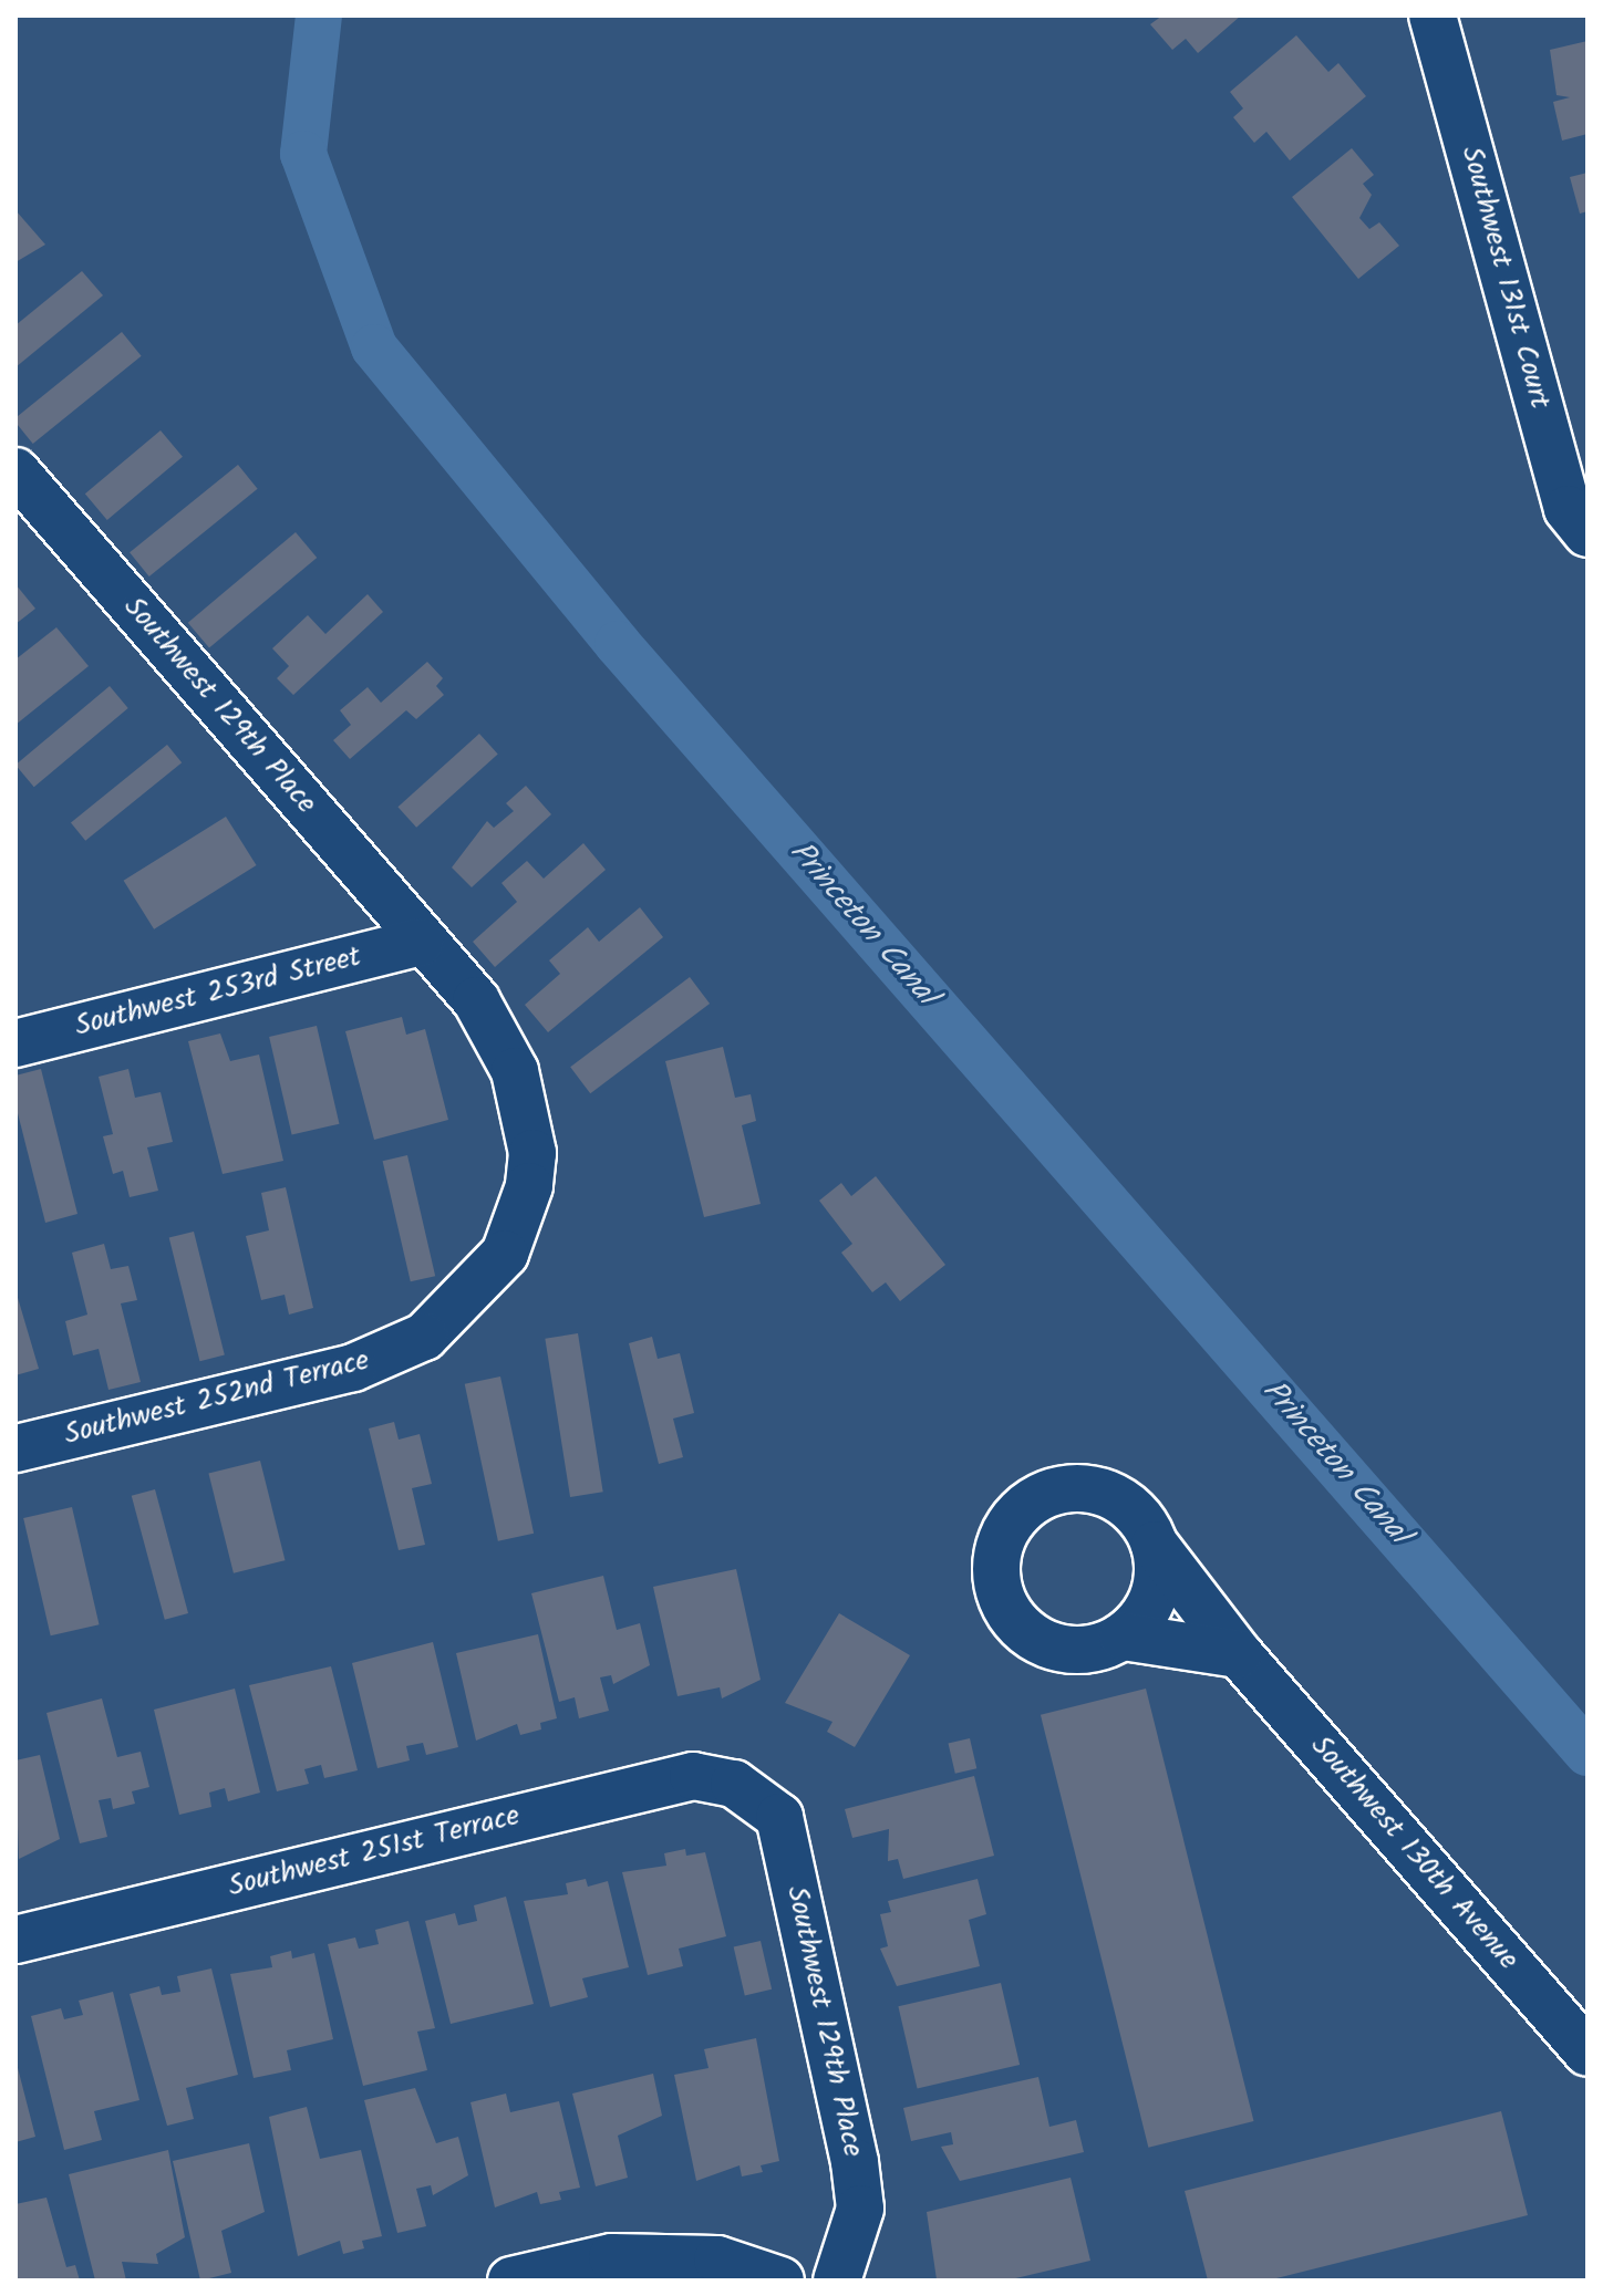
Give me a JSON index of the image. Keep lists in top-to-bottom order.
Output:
{
  "streets": {
    "street": [
      "Southwest 131st Court",
      "Southwest 129th Place",
      "Southwest 253rd Street",
      "Southwest 252nd Terrace",
      "Southwest 251st Terrace",
      "Southwest 130th Avenue"
    ]
  },
  "crossings": [
    ["Southwest 129th Place", "Southwest 253rd Street"],
    ["Southwest 129th Place", "Southwest 252nd Terrace"],
    ["Southwest 129th Place", "Southwest 251st Terrace"],
    ["Southwest 253rd Street", "Southwest 252nd Terrace"]
  ],
  "water": ["Princeton Canal"]
}
